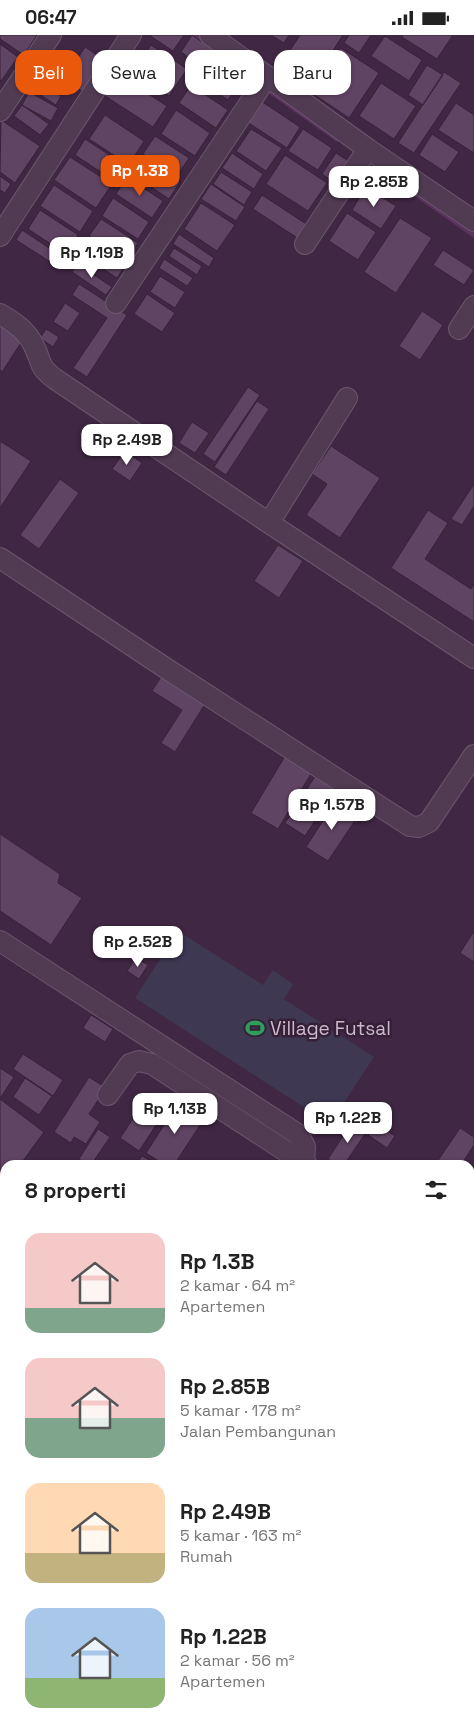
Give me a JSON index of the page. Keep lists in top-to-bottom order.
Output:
{
  "places": {
    "sports": ["Village Futsal"]
  },
  "page": {
    "status": "06:47",
    "chip": [
      "Beli",
      "Sewa",
      "Filter",
      "Baru"
    ],
    "price": [
      "Rp 1.3B",
      "Rp 2.85B",
      "Rp 1.19B",
      "Rp 2.49B",
      "Rp 1.57B",
      "Rp 2.52B",
      "Rp 1.13B",
      "Rp 1.22B"
    ],
    "heading": "8 properti",
    "list": [
      {
        "name": "Rp 1.3B",
        "note": "2 kamar · 64 m² · Apartemen"
      },
      {
        "name": "Rp 2.85B",
        "note": "5 kamar · 178 m² · Jalan Pembangunan"
      },
      {
        "name": "Rp 2.49B",
        "note": "5 kamar · 163 m² · Rumah"
      },
      {
        "name": "Rp 1.22B",
        "note": "2 kamar · 56 m² · Apartemen"
      }
    ]
  }
}
